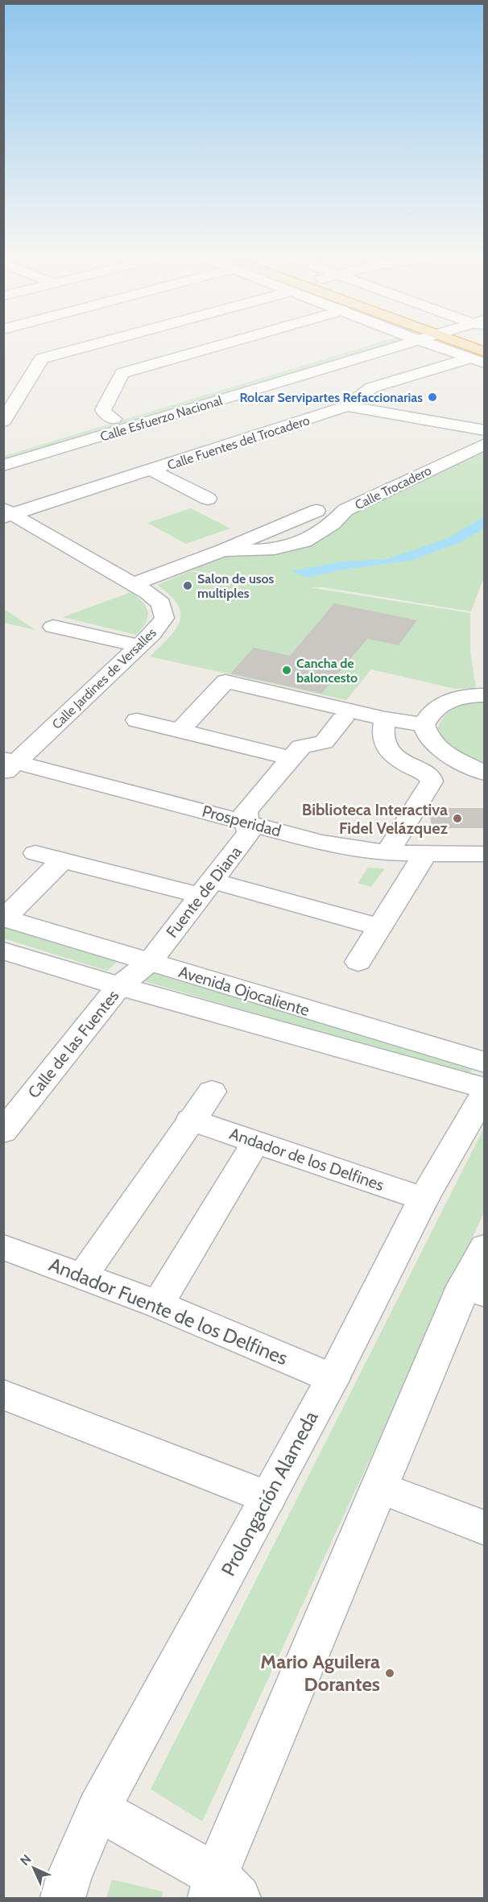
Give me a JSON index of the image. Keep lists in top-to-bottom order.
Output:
{
  "streets": {
    "street": [
      "Calle Esfuerzo Nacional",
      "Calle Fuentes del Trocadero",
      "Calle Trocadero",
      "Calle Jardines de Versalles",
      "Prosperidad",
      "Fuente de Diana",
      "Avenida Ojocaliente",
      "Calle de las Fuentes",
      "Andador de los Delfines",
      "Andador Fuente de los Delfines",
      "Prolongación Alameda"
    ]
  },
  "crossings": [
    ["Calle Fuentes del Trocadero", "Calle Jardines de Versalles"],
    ["Calle Jardines de Versalles", "Prosperidad"],
    ["Prosperidad", "Fuente de Diana"],
    ["Fuente de Diana", "Avenida Ojocaliente"],
    ["Fuente de Diana", "Calle de las Fuentes"],
    ["Avenida Ojocaliente", "Calle de las Fuentes"],
    ["Andador de los Delfines", "Prolongación Alameda"],
    ["Andador Fuente de los Delfines", "Prolongación Alameda"]
  ],
  "places": [
    "Rolcar Servipartes Refaccionarias",
    "Salon de usos multiples",
    "Cancha de baloncesto",
    "Biblioteca Interactiva Fidel Velázquez",
    "Mario Aguilera Dorantes"
  ],
  "north": "top left"
}
